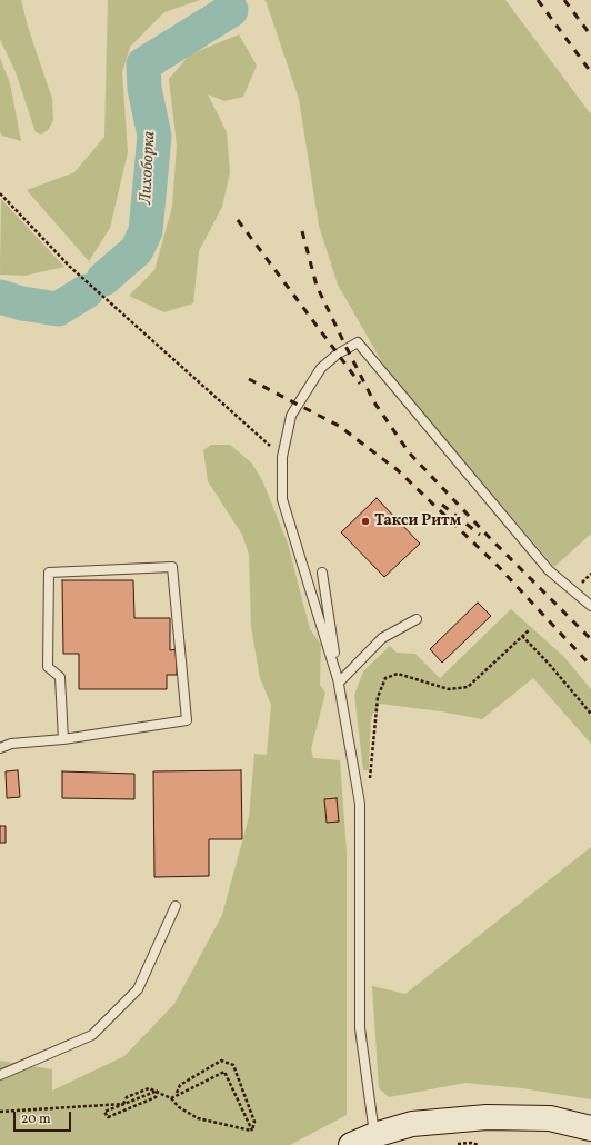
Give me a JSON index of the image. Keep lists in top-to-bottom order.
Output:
{
  "water": ["Лихоборка"],
  "places": ["Такси Ритм"],
  "scale_bar": "20 m"
}
